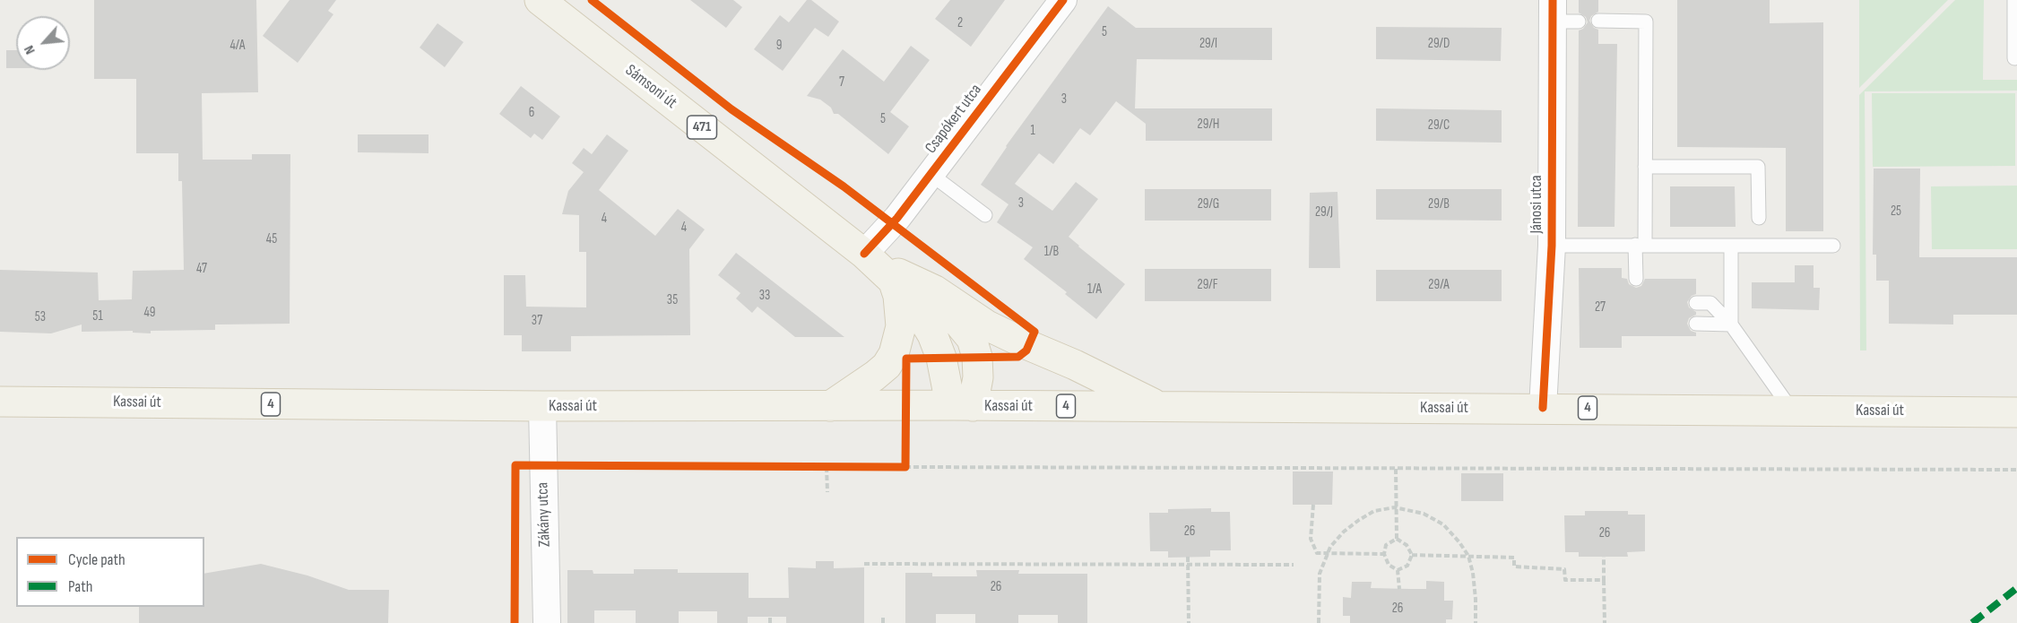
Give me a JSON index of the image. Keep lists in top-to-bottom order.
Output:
{
  "streets": {
    "main road": [
      "Sámsoni út",
      "471",
      "Kassai út",
      "4"
    ],
    "street": ["Csapókert utca", "Jánosi utca", "Zákány utca"]
  },
  "crossings": [
    ["Sámsoni út", "Csapókert utca"],
    ["Sámsoni út", "Kassai út"],
    ["Jánosi utca", "Kassai út"],
    ["Kassai út", "Zákány utca"]
  ],
  "house_numbers": [
    "2",
    "5",
    "29/I",
    "29/D",
    "4/A",
    "9",
    "7",
    "3",
    "6",
    "5",
    "29/H",
    "29/C",
    "1",
    "3",
    "29/G",
    "29/B",
    "25",
    "29/J",
    "4",
    "4",
    "45",
    "1/B",
    "47",
    "29/F",
    "29/A",
    "1/A",
    "33",
    "35",
    "27",
    "49",
    "51",
    "53",
    "37",
    "26",
    "26",
    "26",
    "26"
  ],
  "legend": ["Cycle path", "Path"],
  "north": "bottom left"
}
